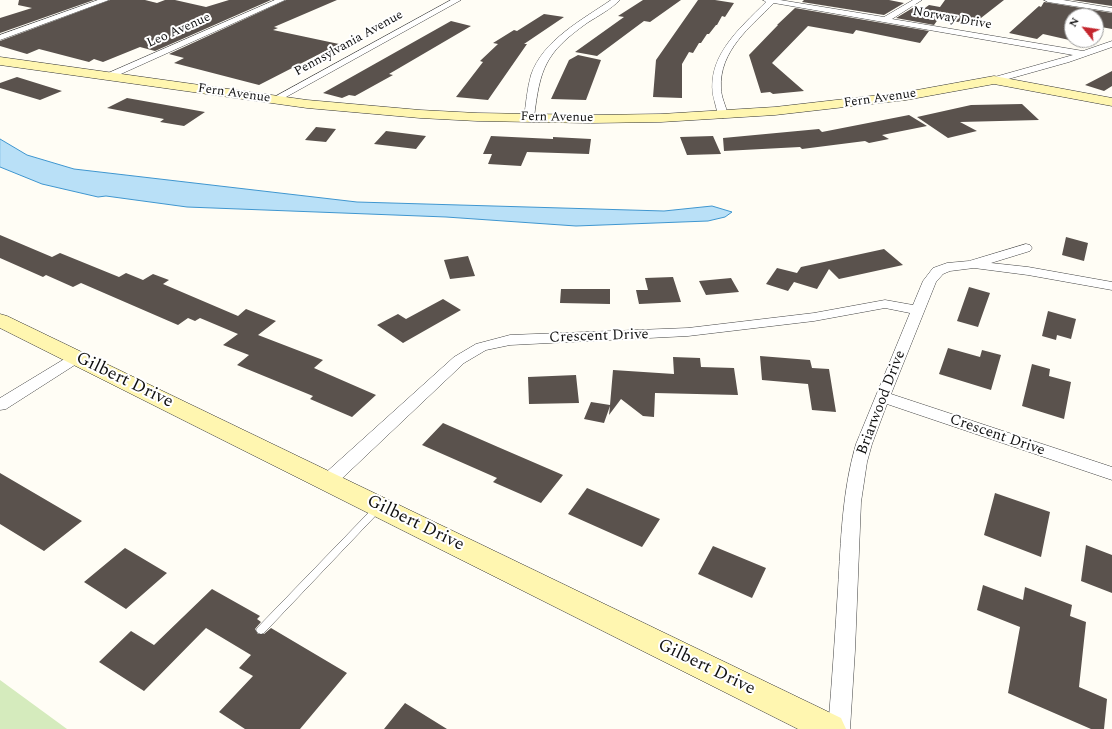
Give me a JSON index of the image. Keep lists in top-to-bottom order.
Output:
{
  "streets": {
    "street": [
      "Norway Drive",
      "Leo Avenue",
      "Pennsylvania Avenue",
      "Fern Avenue",
      "Crescent Drive",
      "Gilbert Drive",
      "Briarwood Drive"
    ]
  },
  "crossings": [
    ["Leo Avenue", "Fern Avenue"],
    ["Pennsylvania Avenue", "Fern Avenue"],
    ["Crescent Drive", "Gilbert Drive"],
    ["Crescent Drive", "Briarwood Drive"]
  ],
  "north": "top left"
}
